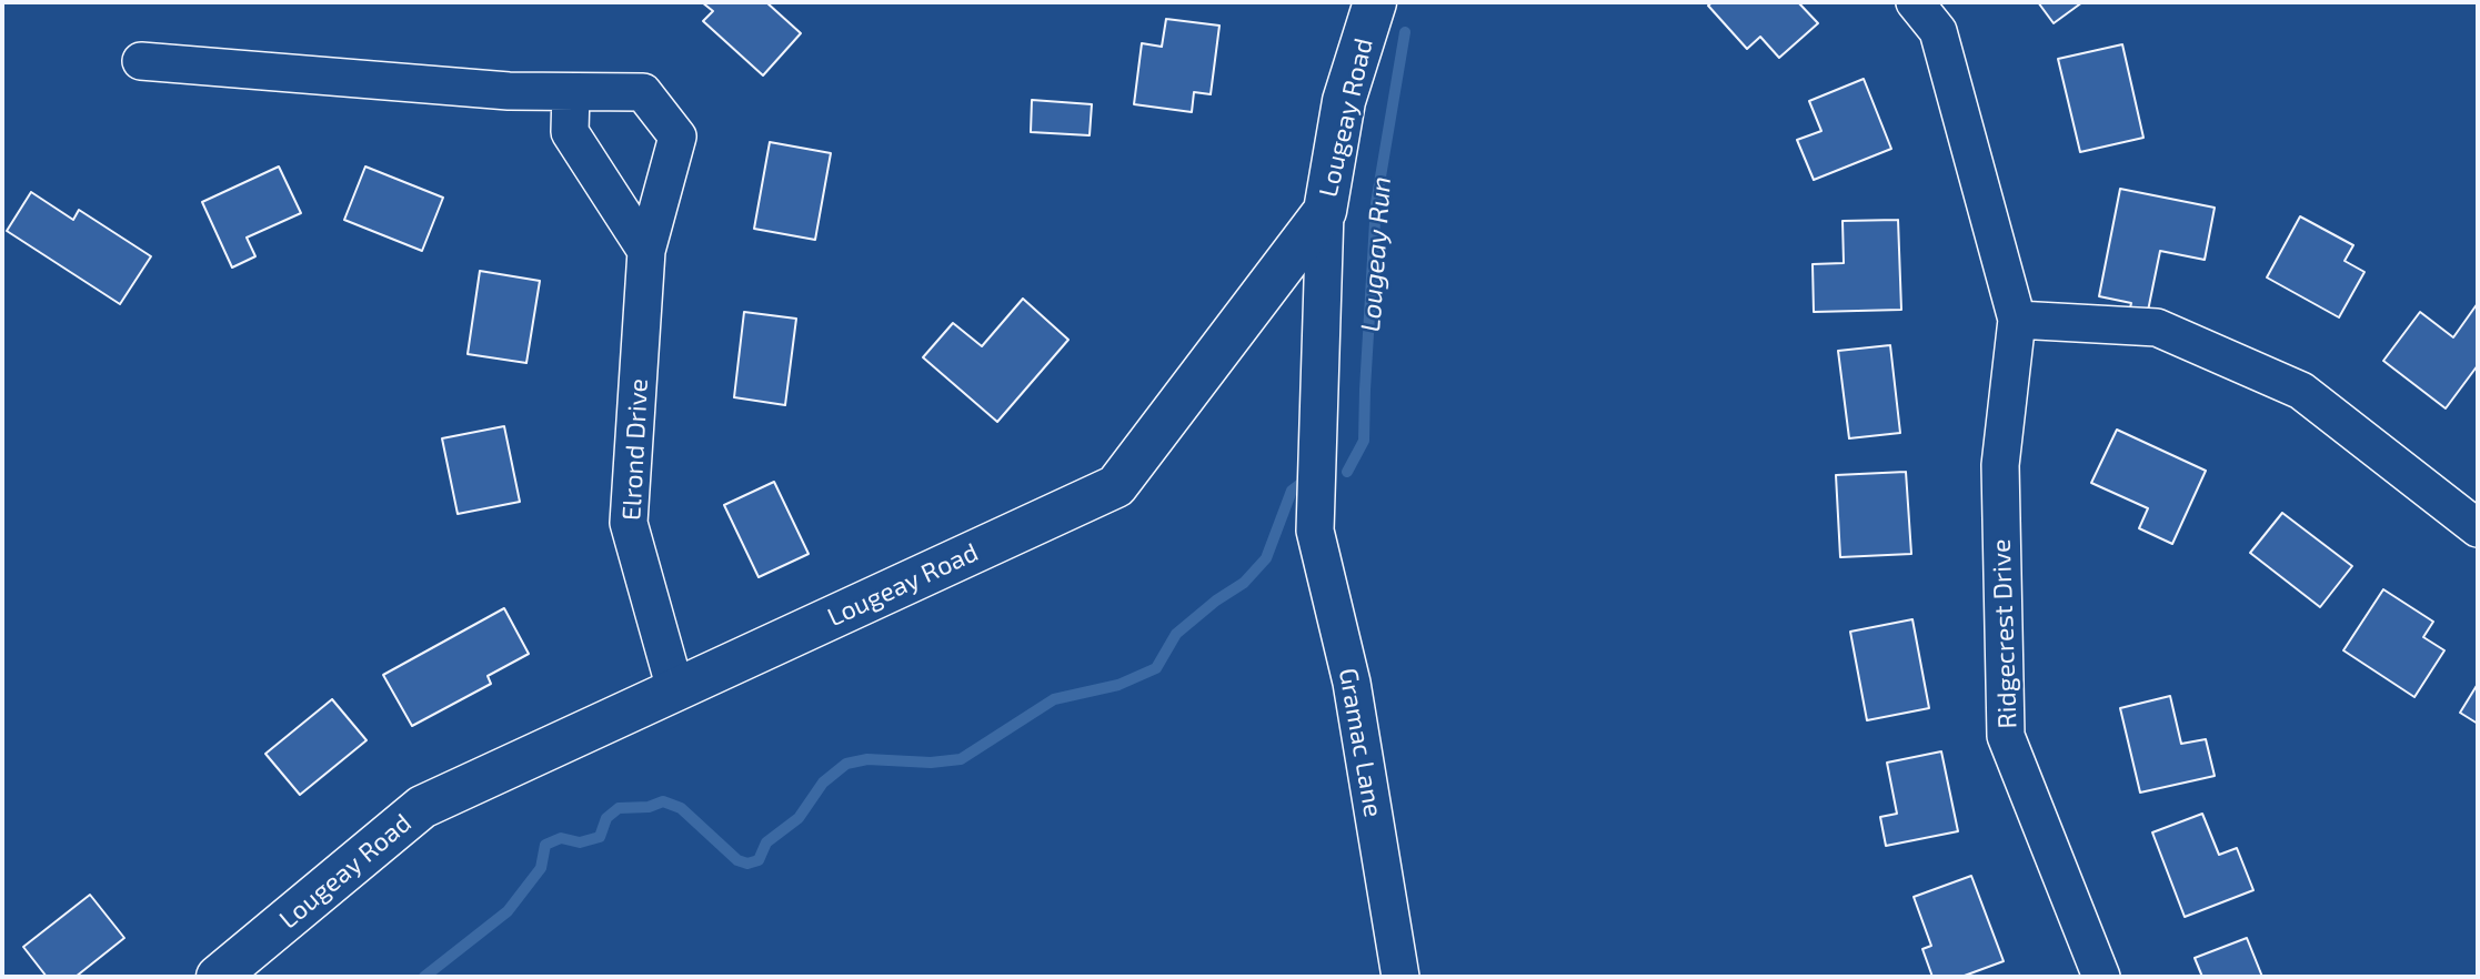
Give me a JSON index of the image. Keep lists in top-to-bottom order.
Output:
{
  "streets": {
    "street": [
      "Lougeay Road",
      "Elrond Drive",
      "Ridgecrest Drive",
      "Gramac Lane"
    ]
  },
  "crossings": [
    ["Lougeay Road", "Elrond Drive"],
    ["Lougeay Road", "Gramac Lane"]
  ],
  "water": ["Lougeay Run"]
}
